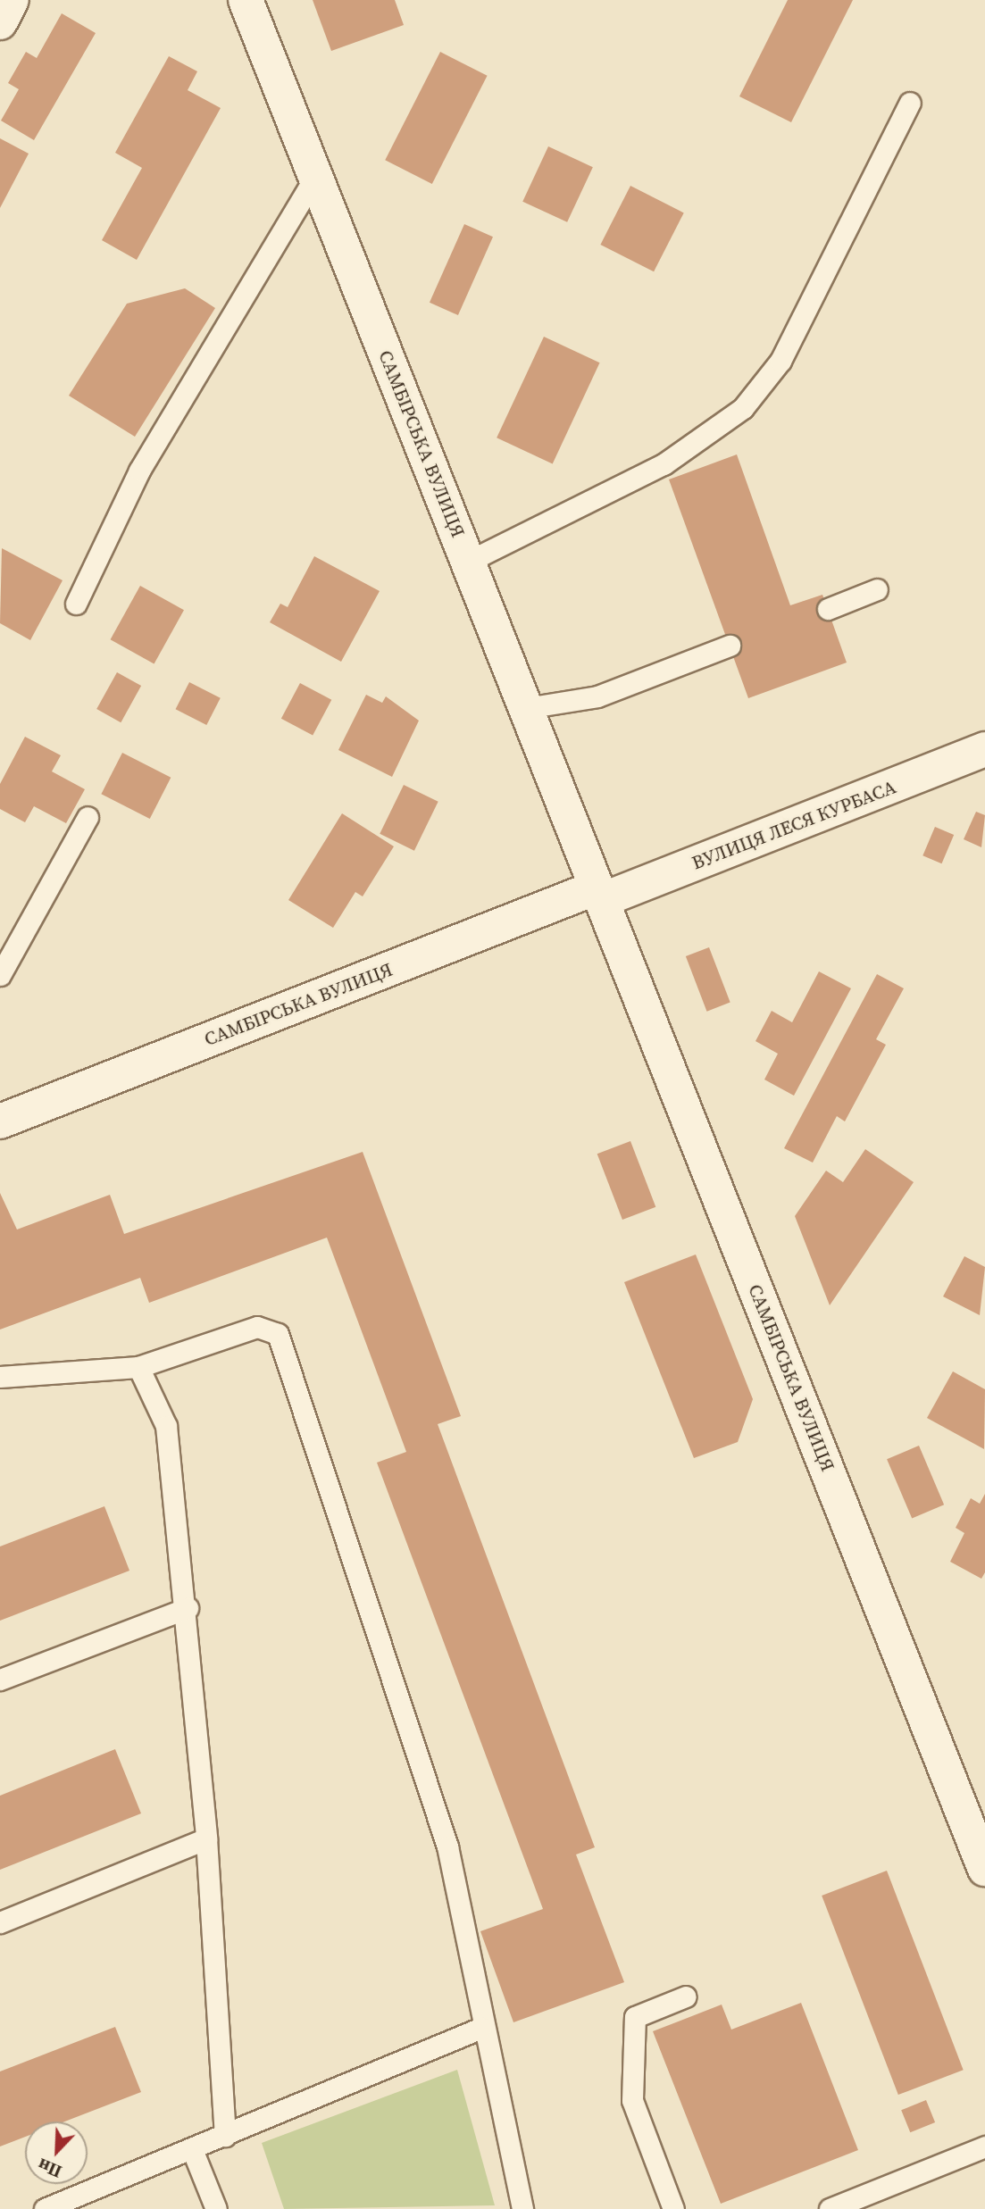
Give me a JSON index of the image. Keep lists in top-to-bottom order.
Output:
{
  "streets": {
    "main road": ["САМБІРСЬКА ВУЛИЦЯ", "ВУЛИЦЯ ЛЕСЯ КУРБАСА"]
  },
  "crossings": [
    ["САМБІРСЬКА ВУЛИЦЯ", "ВУЛИЦЯ ЛЕСЯ КУРБАСА"]
  ],
  "north": "bottom left"
}
